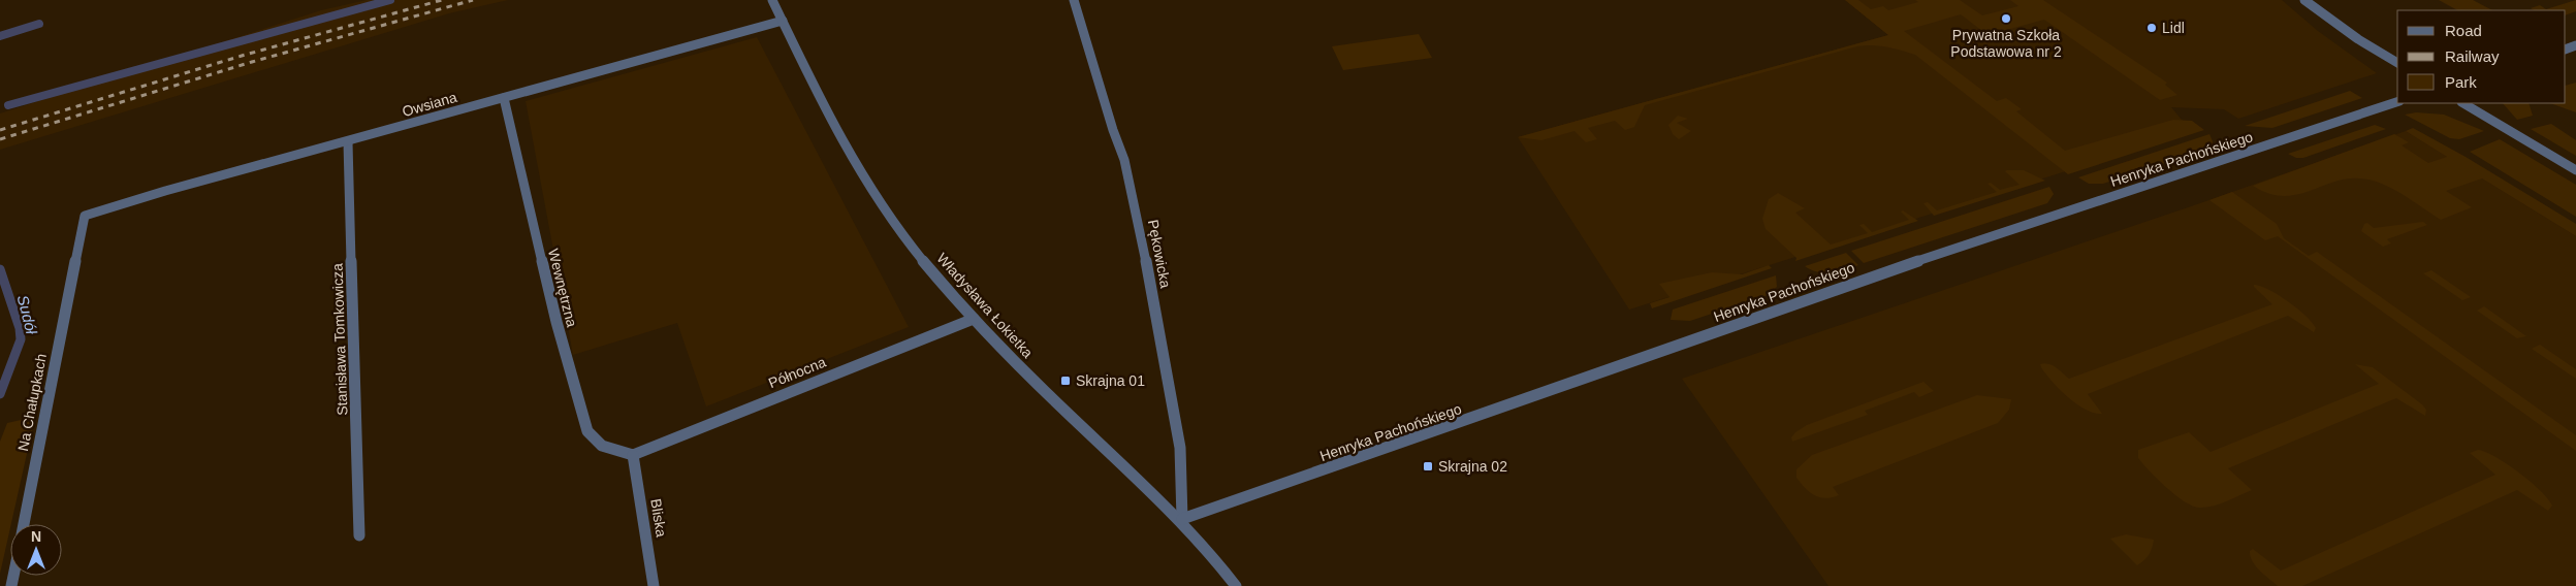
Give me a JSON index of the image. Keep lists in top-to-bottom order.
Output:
{
  "streets": {
    "street": [
      "Owsiana",
      "Henryka Pachońskiego",
      "Pękowicka",
      "Wewnętrzna",
      "Władysława Łokietka",
      "Stanisława Tomkowicza",
      "Północna",
      "Na Chałupkach",
      "Bliska"
    ]
  },
  "crossings": [
    ["Owsiana", "Wewnętrzna"],
    ["Owsiana", "Władysława Łokietka"],
    ["Owsiana", "Stanisława Tomkowicza"],
    ["Owsiana", "Na Chałupkach"],
    ["Henryka Pachońskiego", "Pękowicka"],
    ["Henryka Pachońskiego", "Władysława Łokietka"],
    ["Pękowicka", "Władysława Łokietka"],
    ["Wewnętrzna", "Północna"],
    ["Wewnętrzna", "Bliska"],
    ["Władysława Łokietka", "Północna"],
    ["Północna", "Bliska"]
  ],
  "water": ["Sudół"],
  "places": {
    "other": ["Prywatna Szkoła Podstawowa nr 2", "Lidl"],
    "transit": ["Skrajna 01", "Skrajna 02"]
  },
  "legend": ["Road", "Railway", "Park"],
  "north": "top"
}
